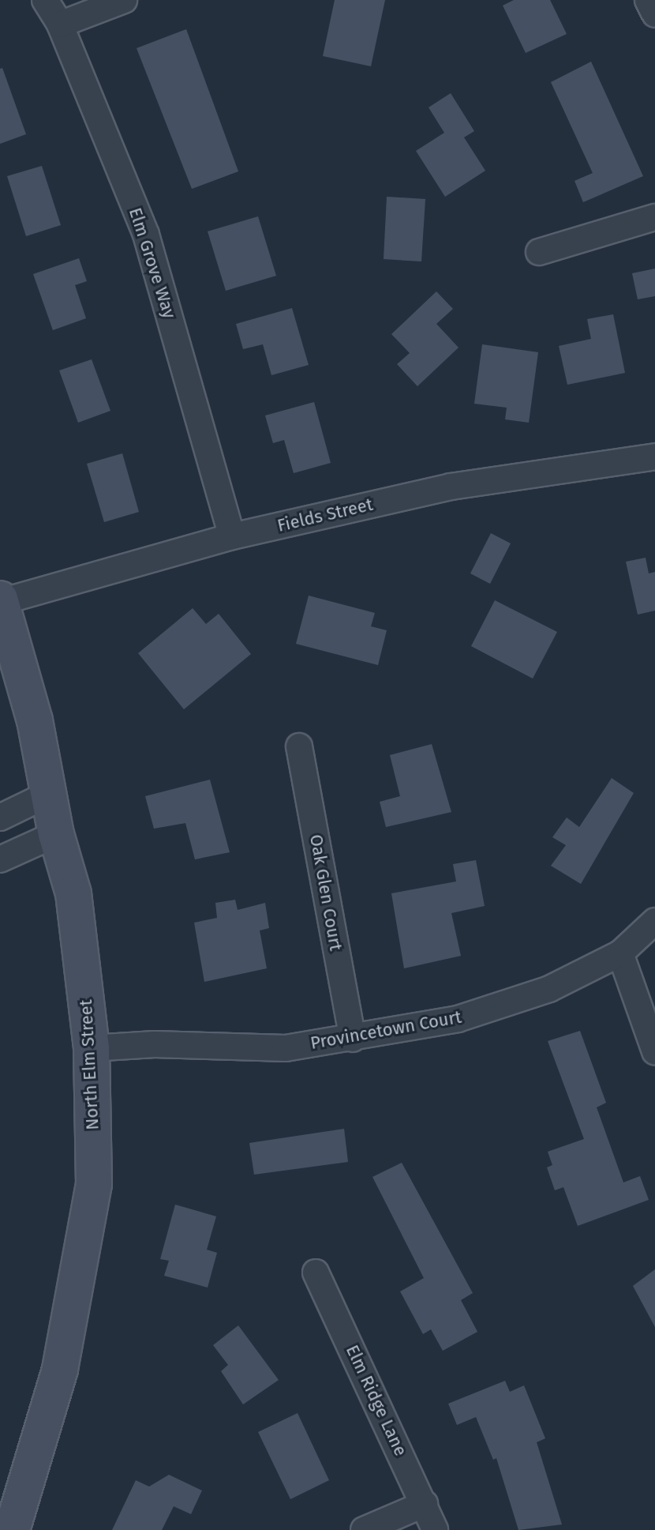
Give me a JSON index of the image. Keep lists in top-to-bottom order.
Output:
{
  "streets": {
    "main road": ["North Elm Street"],
    "street": [
      "Elm Grove Way",
      "Fields Street",
      "Oak Glen Court",
      "Provincetown Court",
      "Elm Ridge Lane"
    ]
  },
  "crossings": [
    ["Elm Grove Way", "Fields Street"],
    ["Fields Street", "North Elm Street"],
    ["Oak Glen Court", "Provincetown Court"],
    ["Provincetown Court", "North Elm Street"]
  ]
}
